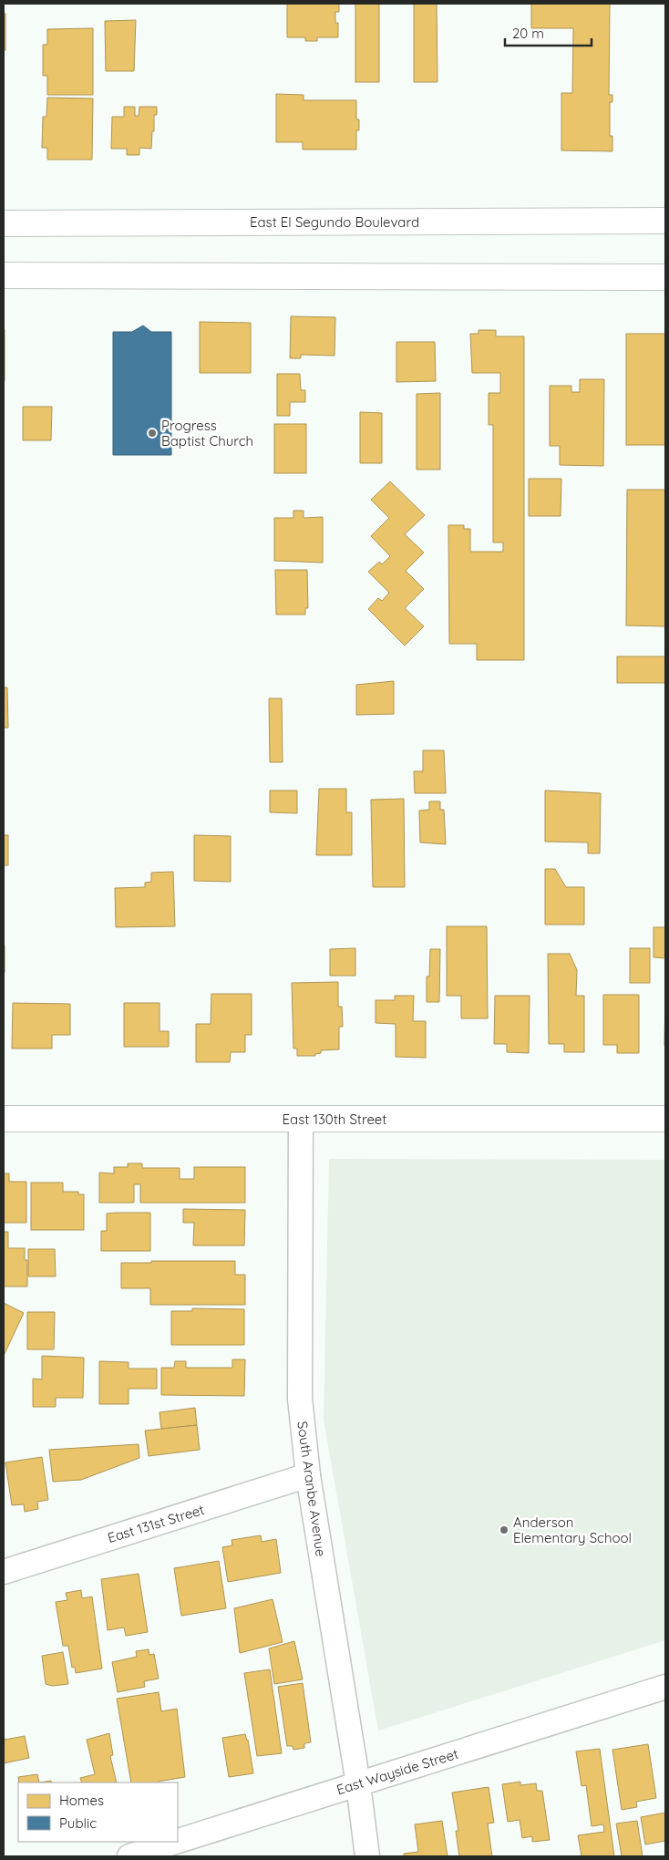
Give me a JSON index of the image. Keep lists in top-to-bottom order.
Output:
{
  "streets": {
    "main road": ["East El Segundo Boulevard", "East 130th Street"],
    "street": ["South Aranbe Avenue", "East 131st Street", "East Wayside Street"]
  },
  "crossings": [
    ["East 130th Street", "South Aranbe Avenue"],
    ["South Aranbe Avenue", "East 131st Street"],
    ["South Aranbe Avenue", "East Wayside Street"]
  ],
  "places": ["Progress Baptist Church", "Anderson Elementary School"],
  "legend": ["Homes", "Public"],
  "scale_bar": "20 m"
}
